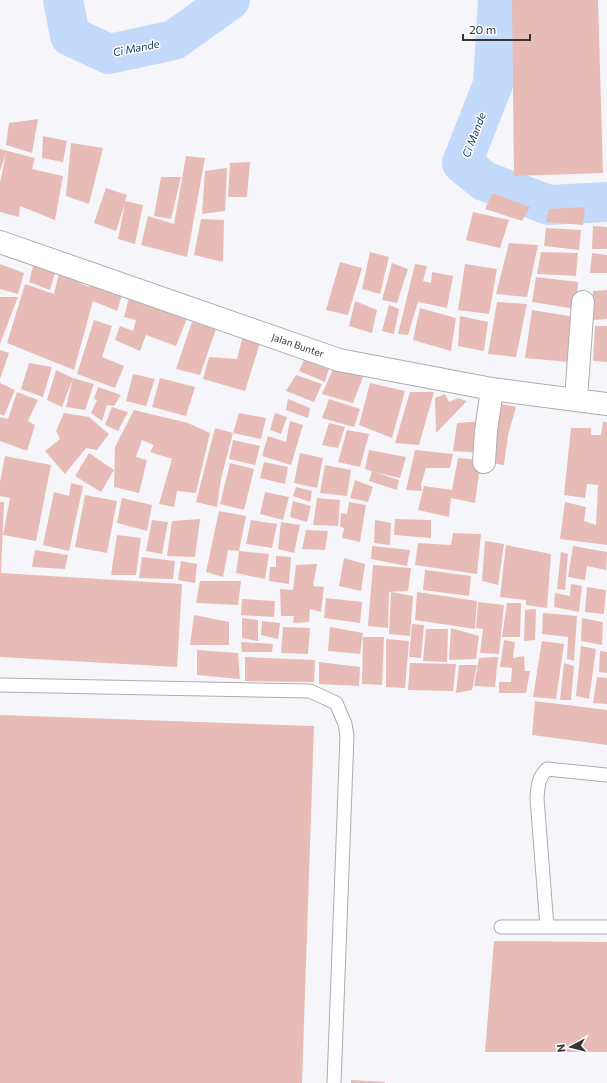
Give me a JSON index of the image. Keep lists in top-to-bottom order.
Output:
{
  "streets": {
    "street": ["Jalan Bunter"]
  },
  "water": ["Ci Mande"],
  "scale_bar": "20 m",
  "north": "left"
}
